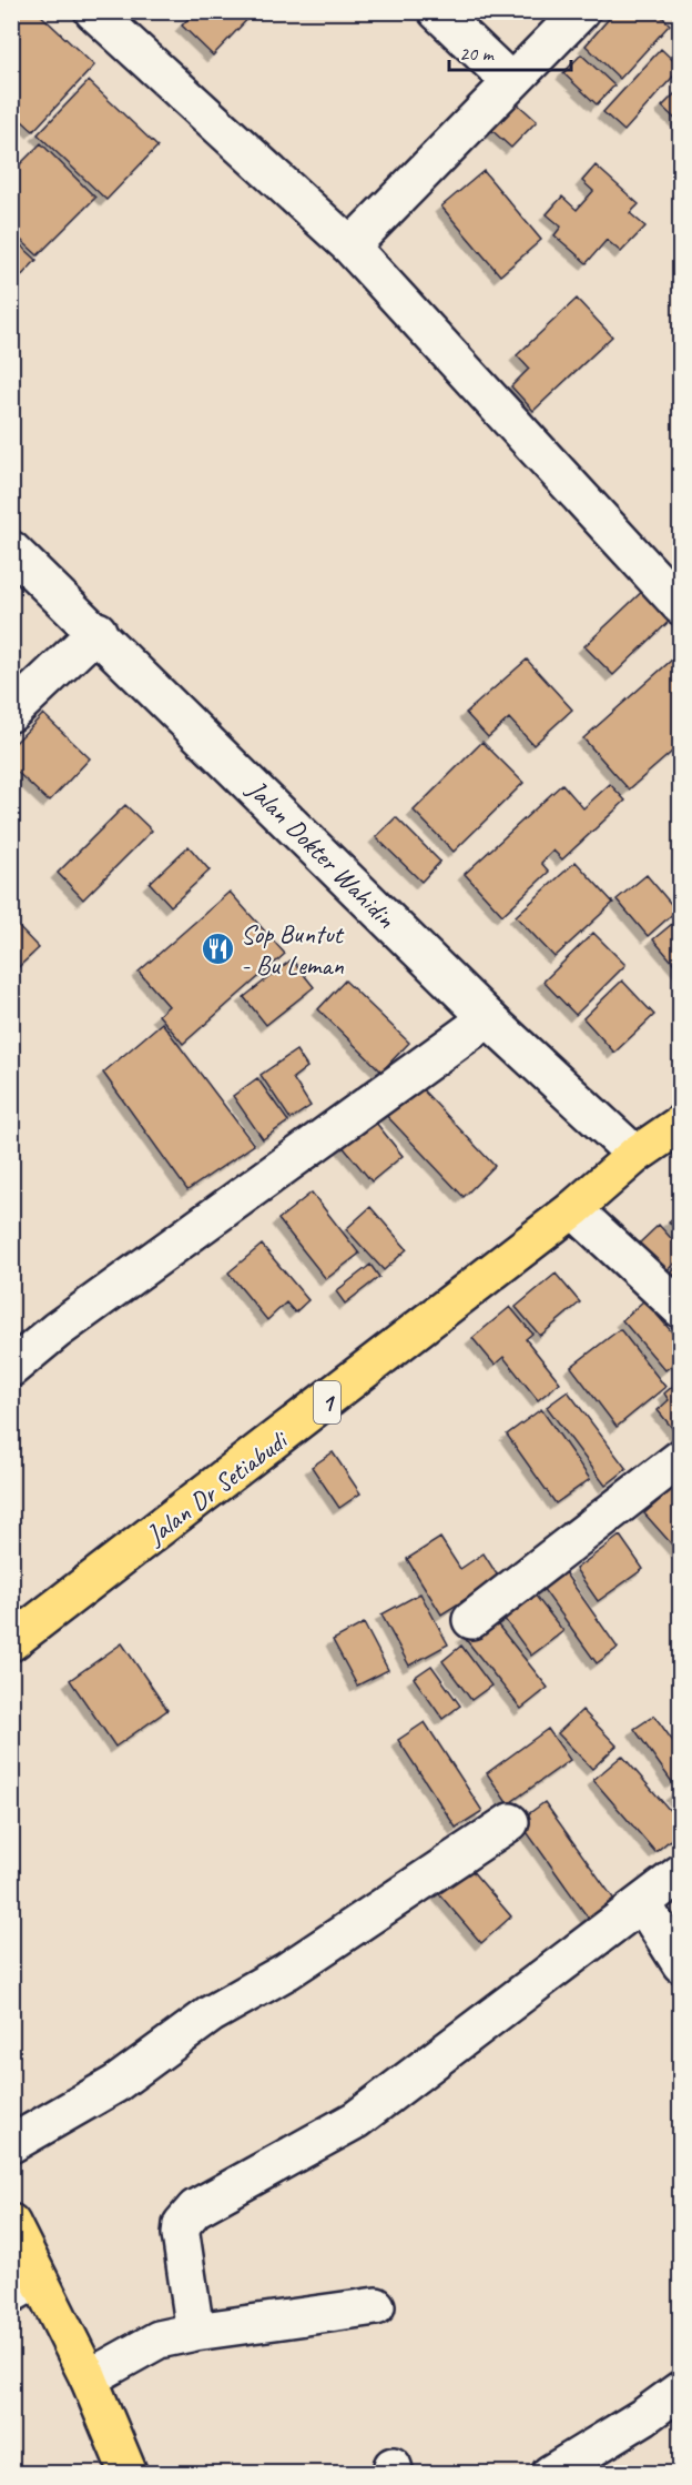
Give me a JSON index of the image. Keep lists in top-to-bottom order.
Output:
{
  "streets": {
    "main road": ["1", "Jalan Dr Setiabudi"],
    "street": ["Jalan Dokter Wahidin"]
  },
  "crossings": [
    ["Jalan Dokter Wahidin", "1"],
    ["Jalan Dokter Wahidin", "Jalan Dr Setiabudi"],
    ["1", "Jalan Dr Setiabudi"]
  ],
  "places": {
    "restaurant": ["Sop Buntut - Bu Leman"]
  },
  "scale_bar": "20 m"
}
